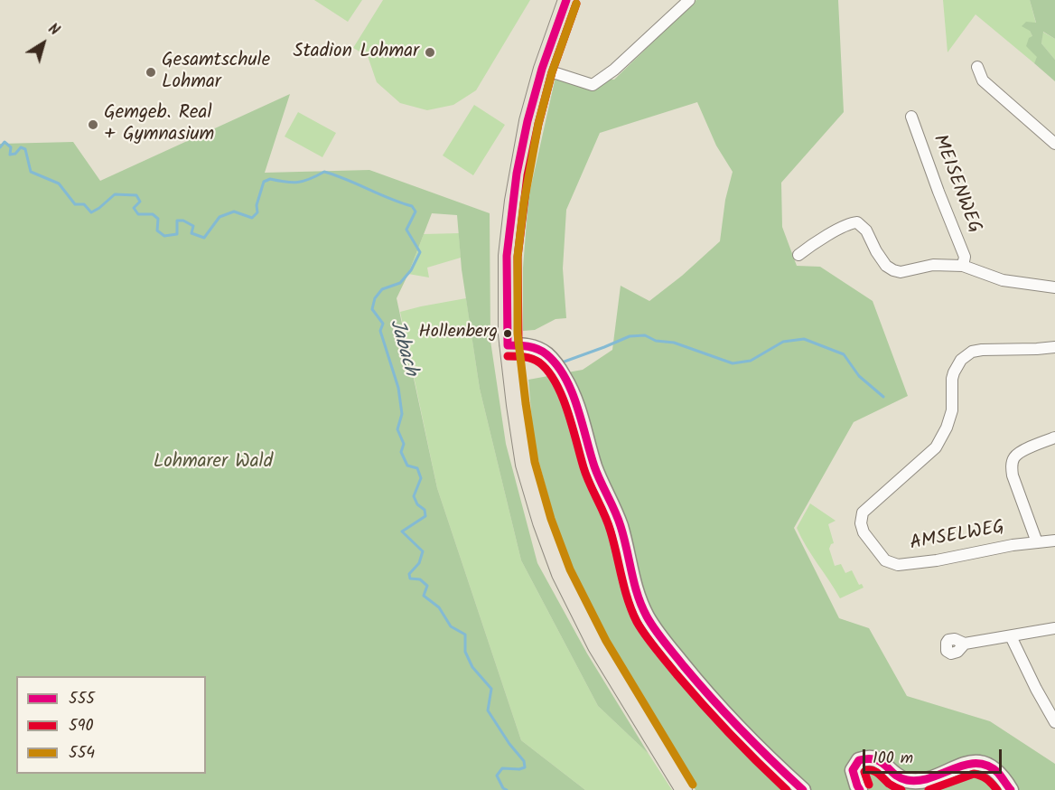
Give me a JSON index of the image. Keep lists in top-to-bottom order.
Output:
{
  "streets": {
    "street": ["MEISENWEG", "AMSELWEG"]
  },
  "water": ["Jabach"],
  "parks": ["Lohmarer Wald"],
  "places": [
    "Stadion Lohmar",
    "Gesamtschule Lohmar",
    "Gemgeb. Real + Gymnasium",
    "Hollenberg"
  ],
  "lines": ["transit line 555", "transit line 590", "transit line 554"],
  "legend": ["555", "590", "554"],
  "scale_bar": "100 m",
  "north": "top right"
}
